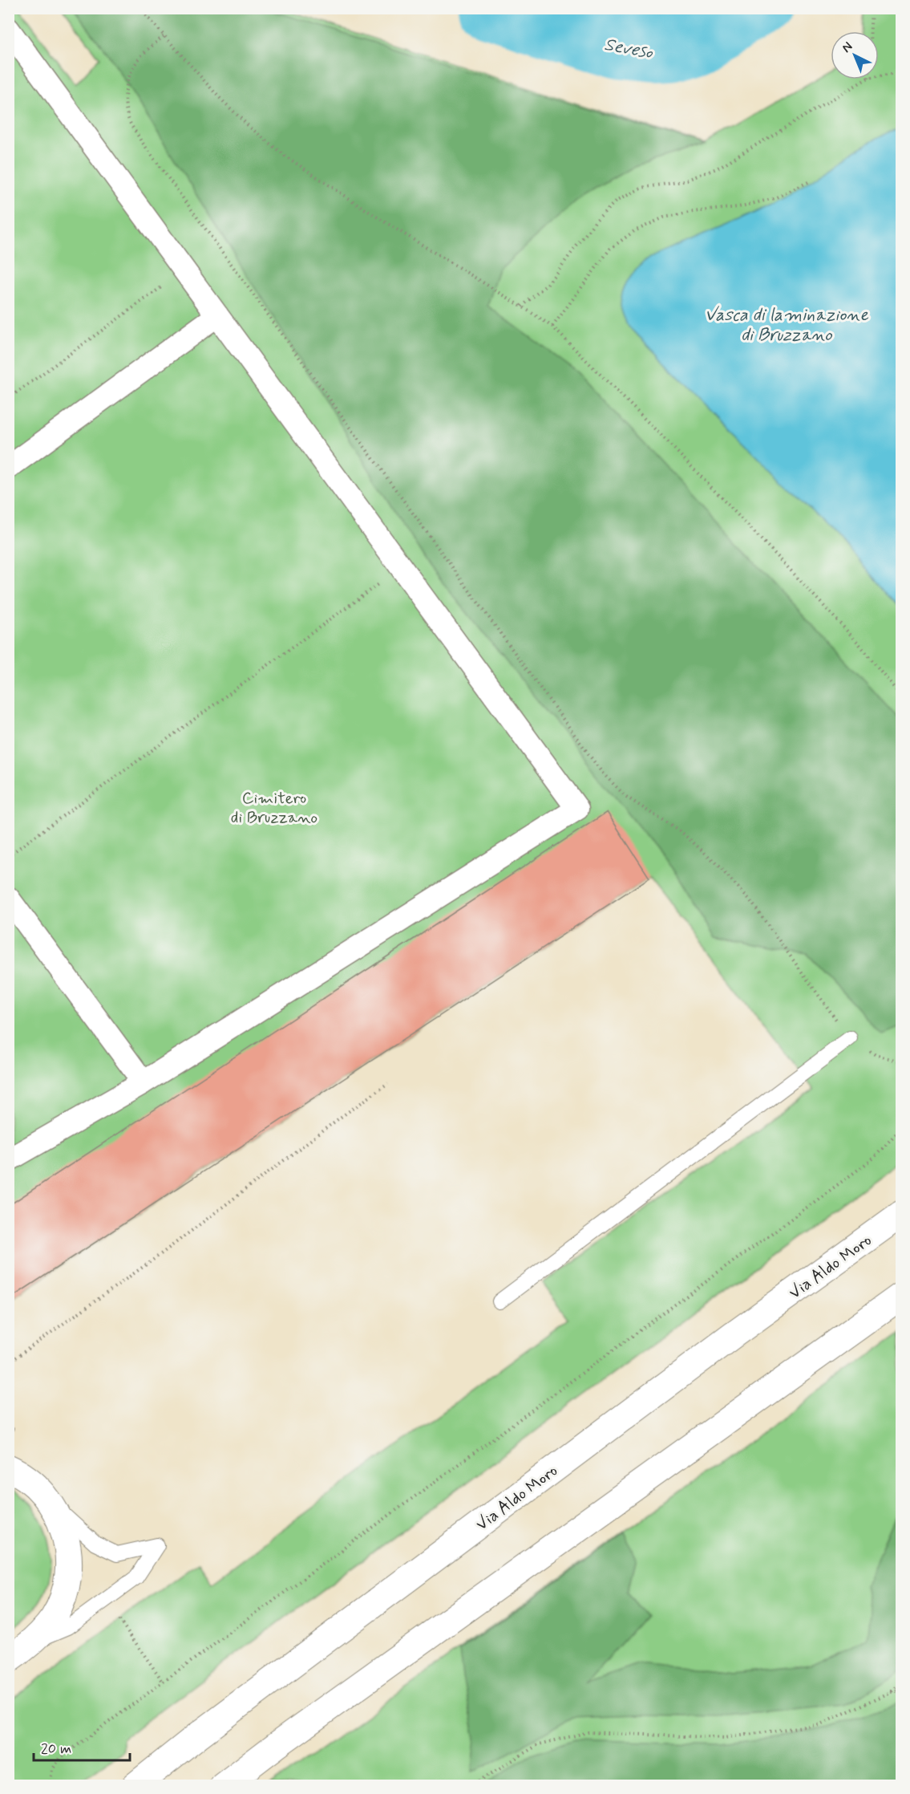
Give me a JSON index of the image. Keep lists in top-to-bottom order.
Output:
{
  "streets": {
    "main road": ["Via Aldo Moro"]
  },
  "water": ["Seveso", "Vasca di laminazione di Bruzzano"],
  "parks": ["Cimitero di Bruzzano"],
  "scale_bar": "20 m",
  "north": "top left"
}
